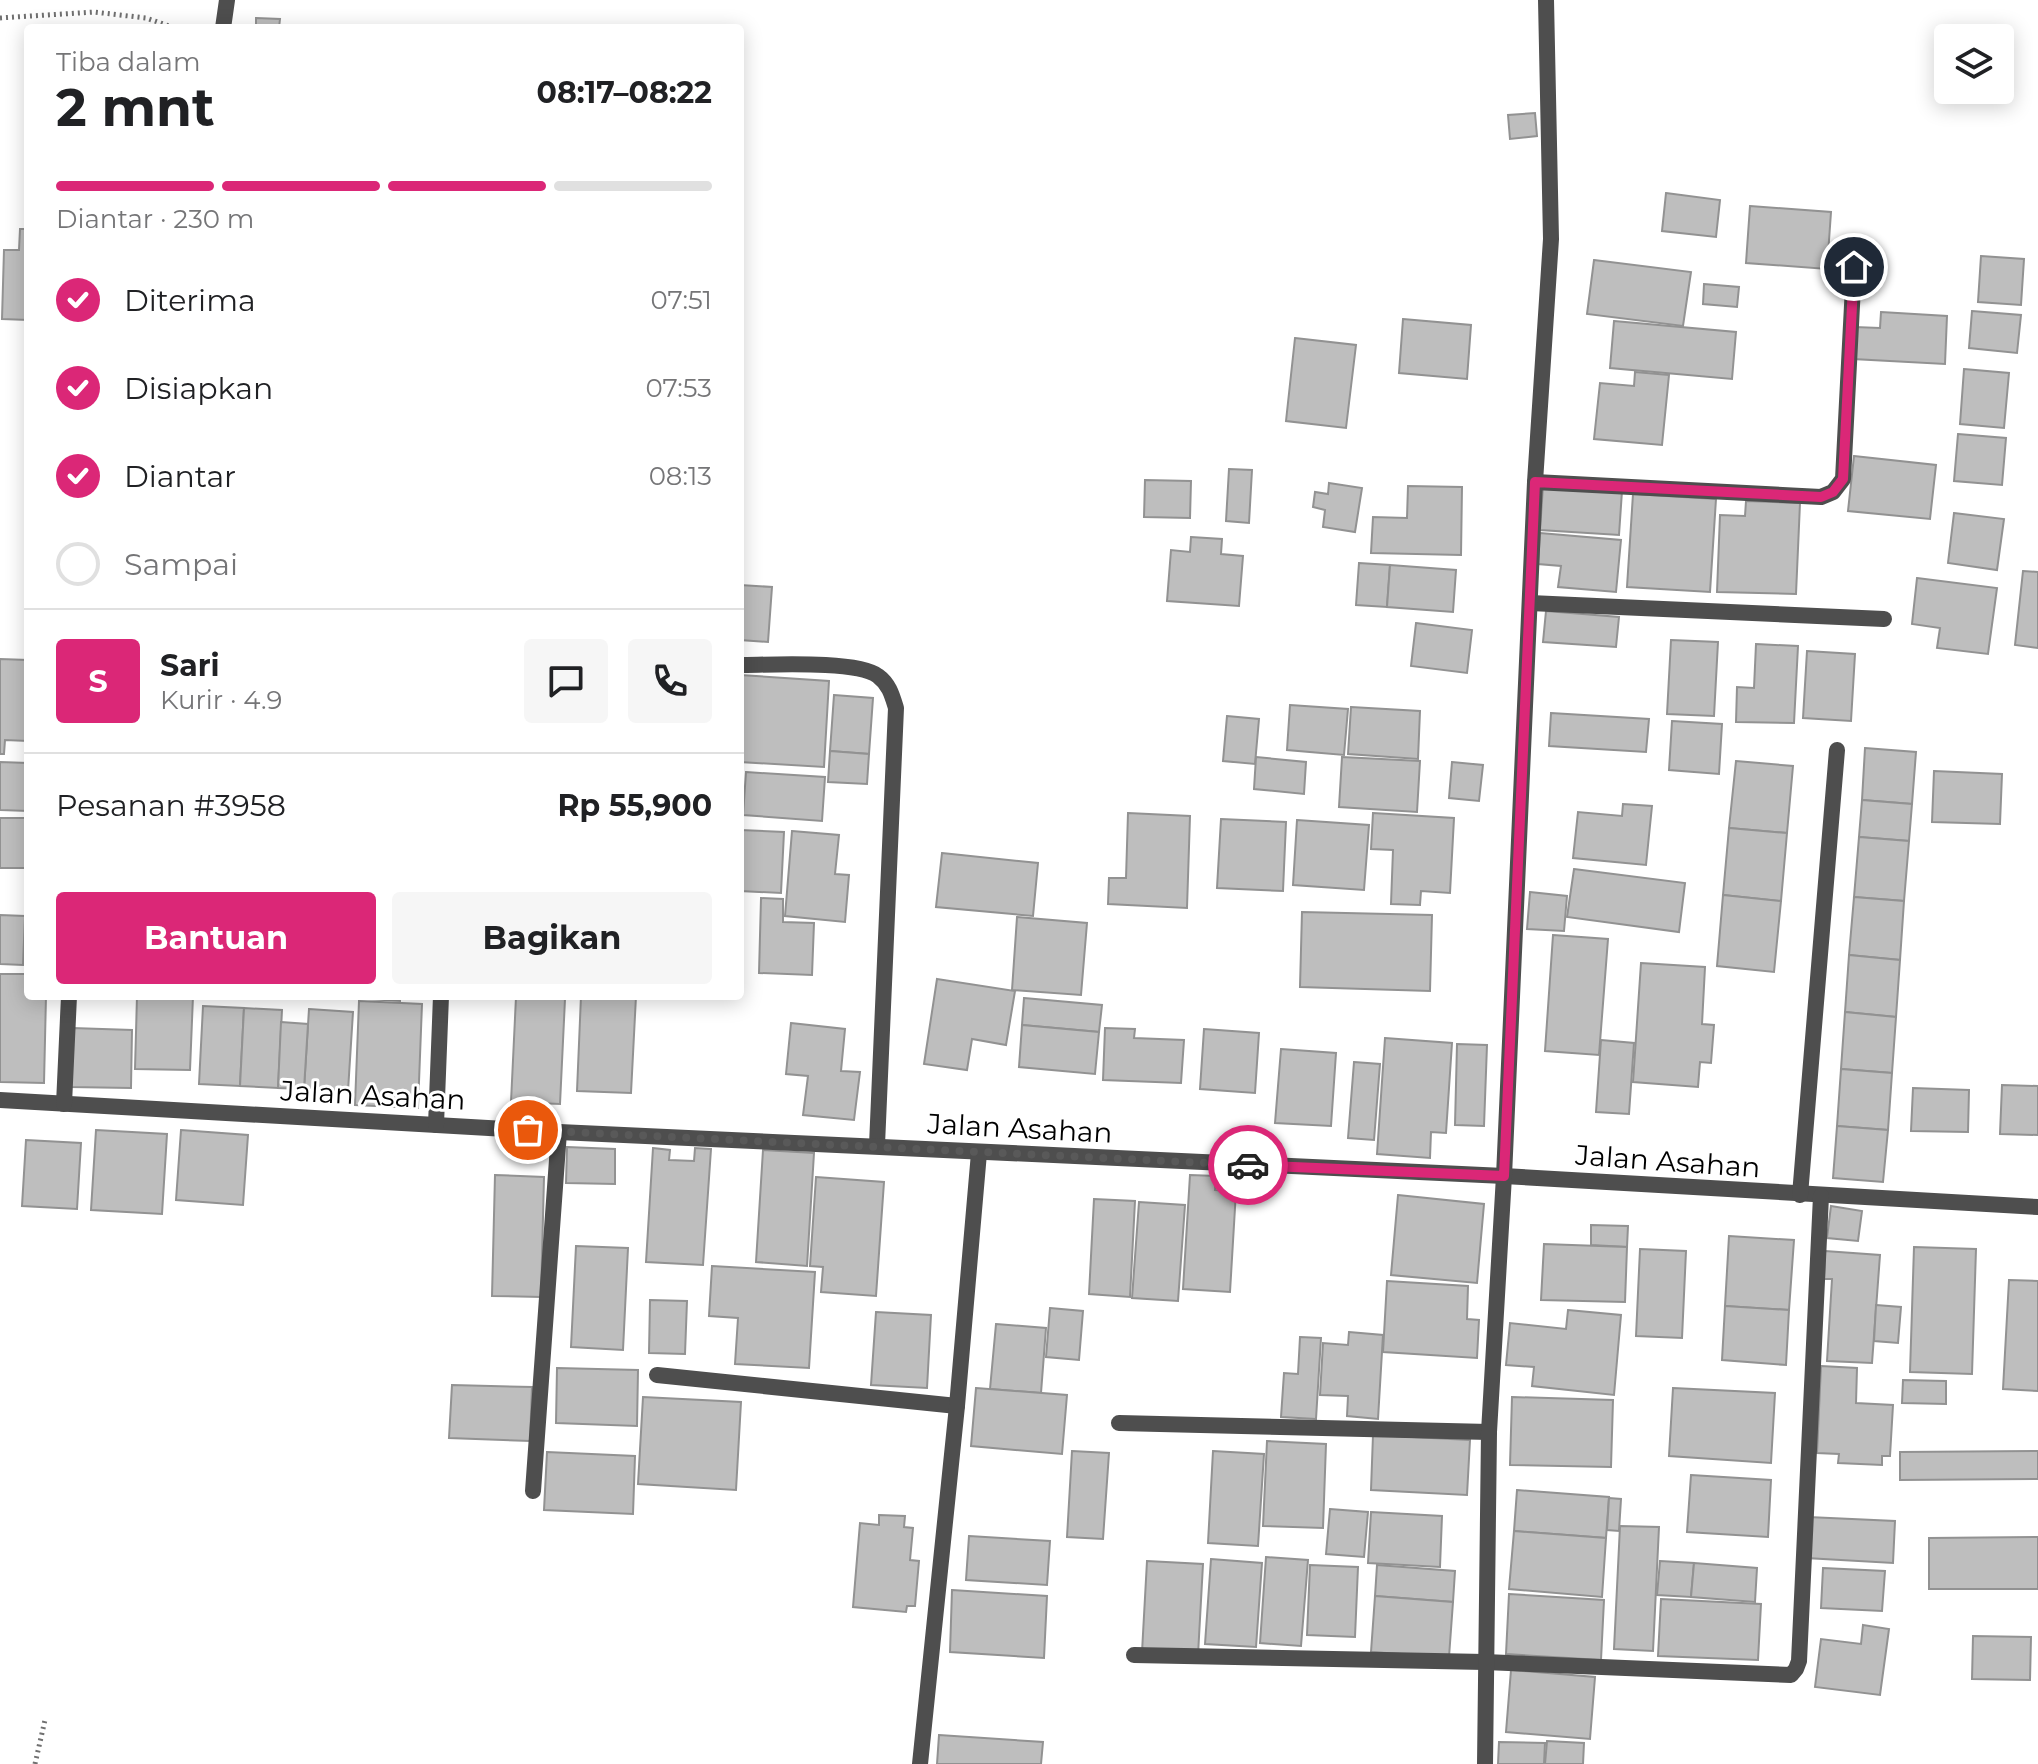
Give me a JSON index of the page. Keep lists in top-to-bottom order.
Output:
{
  "streets": {
    "street": ["Jalan Asahan"]
  },
  "page": {
    "heading": ["2 mnt", "Tiba dalam", "08:17–08:22"],
    "panel": [
      "Sari",
      "Kurir · 4.9",
      "Pesanan #3958",
      "Rp 55,900"
    ],
    "bar": "Diantar · 230 m",
    "list": [
      ["Diterima", "07:51"],
      ["Disiapkan", "07:53"],
      ["Diantar", "08:13"],
      "Sampai"
    ],
    "round": "S",
    "buttons": ["Bantuan", "Bagikan"]
  }
}
